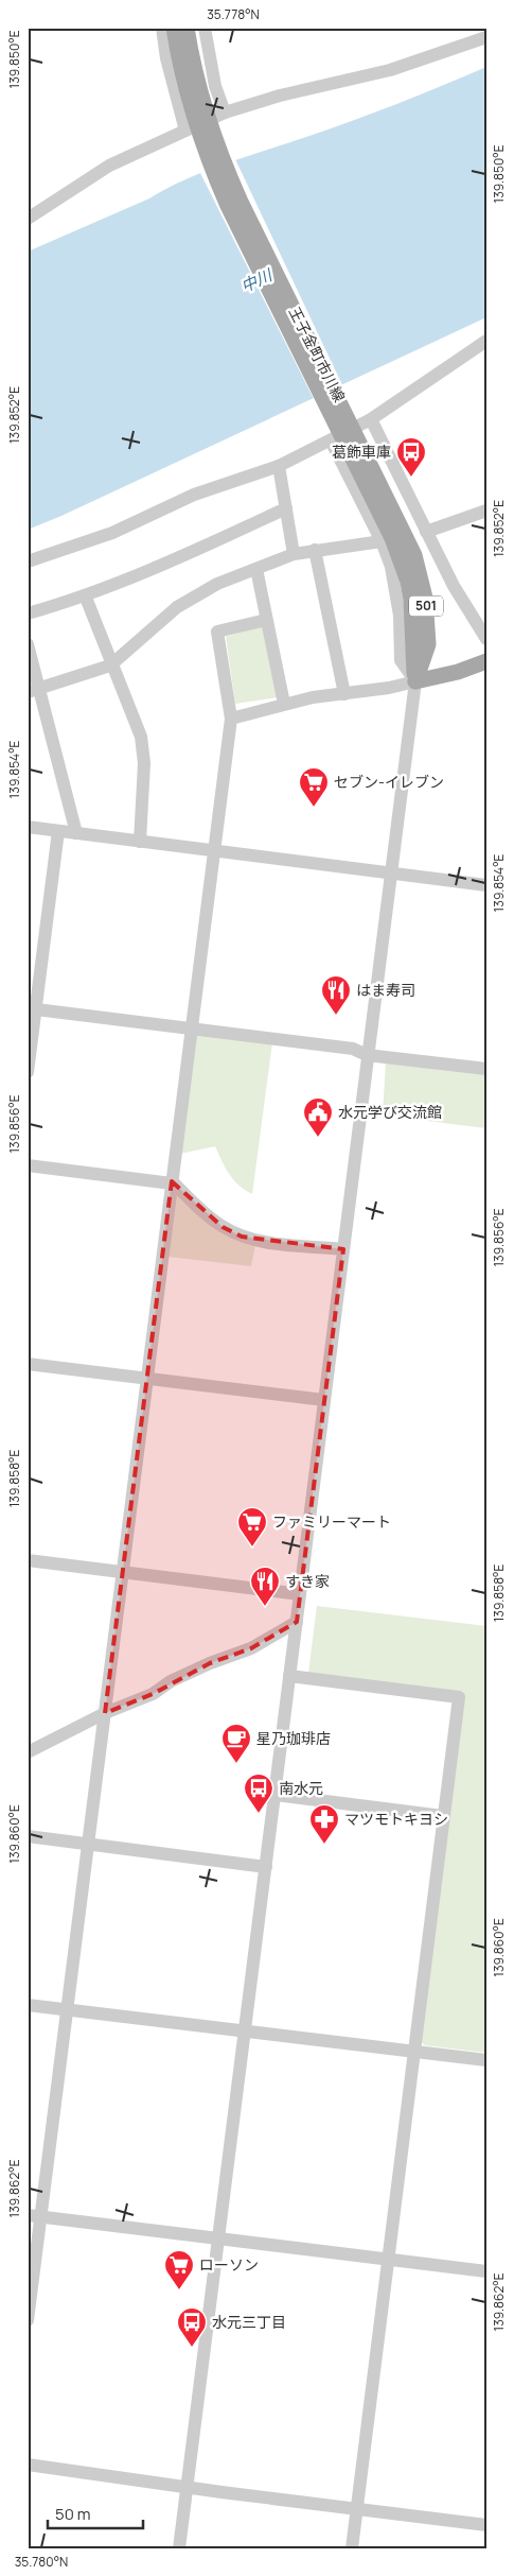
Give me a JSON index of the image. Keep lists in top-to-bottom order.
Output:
{
  "streets": {
    "main road": ["王子金町市川線", "501"]
  },
  "water": ["中川"],
  "places": {
    "bus stop": ["葛飾車庫", "南水元", "水元三丁目"],
    "supermarket": ["セブン-イレブン", "ファミリーマート", "ローソン"],
    "restaurant": ["はま寿司", "すき家"],
    "public building": ["水元学び交流館"],
    "cafe": ["星乃珈琲店"],
    "pharmacy": ["マツモトキヨシ"]
  },
  "scale_bar": "50 m",
  "coordinates": [
    "35.778°N",
    "139.850°E",
    "139.852°E",
    "139.854°E",
    "139.856°E",
    "139.858°E",
    "139.860°E",
    "139.862°E",
    "35.780°N"
  ]
}
